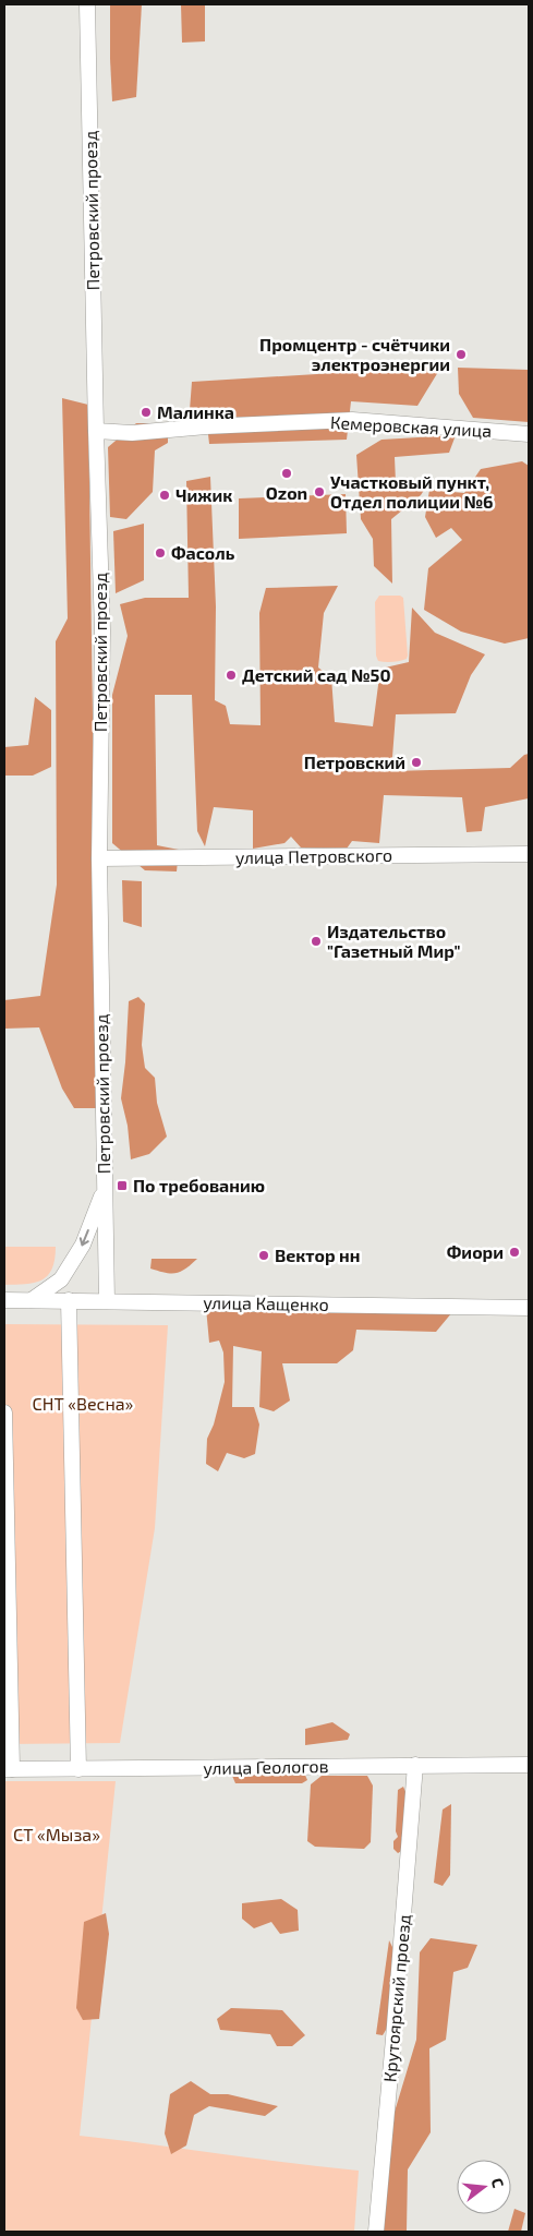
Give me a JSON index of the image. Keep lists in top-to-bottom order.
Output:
{
  "streets": {
    "street": [
      "Петровский проезд",
      "Кемеровская улица",
      "улица Петровского",
      "улица Кащенко",
      "улица Геологов",
      "Крутоярский проезд"
    ]
  },
  "crossings": [
    ["Петровский проезд", "Кемеровская улица"],
    ["Петровский проезд", "улица Петровского"],
    ["Петровский проезд", "улица Кащенко"],
    ["улица Геологов", "Крутоярский проезд"]
  ],
  "parks": ["СНТ «Весна»", "СТ «Мыза»"],
  "places": {
    "other": [
      "Промцентр - счётчики электроэнергии",
      "Малинка",
      "Ozon",
      "Участковый пункт, Отдел полиции №6",
      "Чижик",
      "Фасоль",
      "Детский сад №50",
      "Петровский",
      "Издательство \"Газетный Мир\"",
      "Фиори",
      "Вектор нн"
    ],
    "transit": ["По требованию"]
  },
  "north": "right"
}
